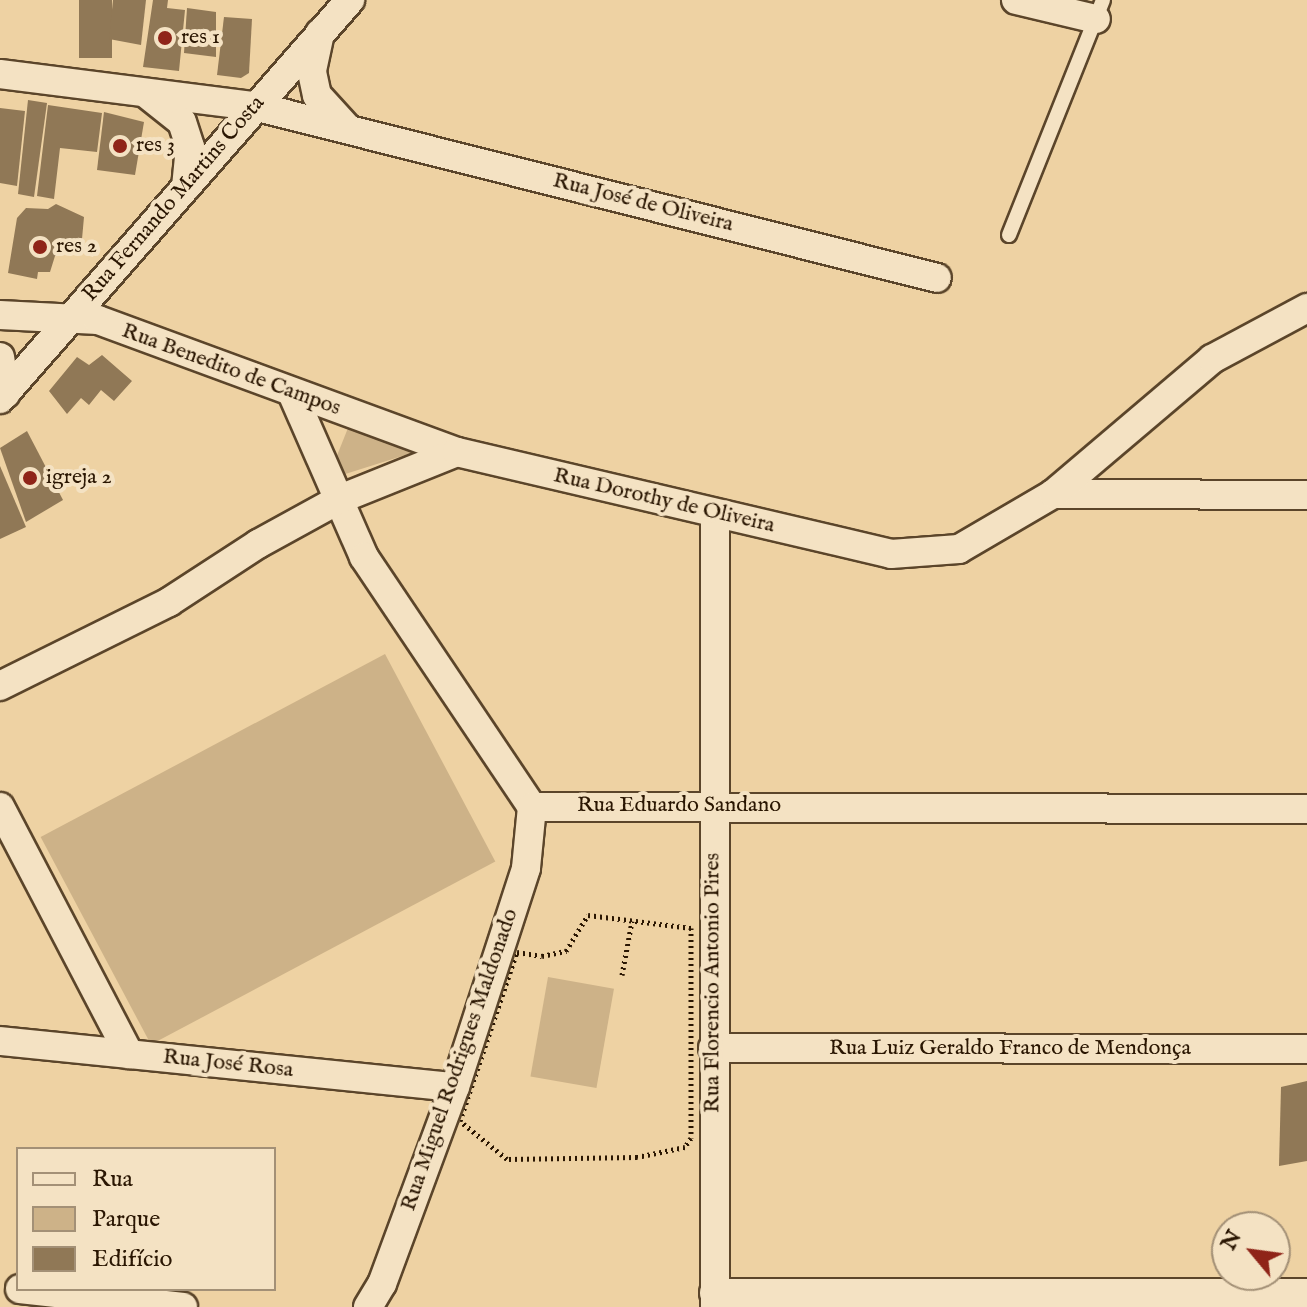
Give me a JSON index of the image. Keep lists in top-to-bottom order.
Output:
{
  "streets": {
    "street": [
      "Rua Fernando Martins Costa",
      "Rua José de Oliveira",
      "Rua Benedito de Campos",
      "Rua Dorothy de Oliveira",
      "Rua Eduardo Sandano",
      "Rua Florencio Antonio Pires",
      "Rua Luiz Geraldo Franco de Mendonça",
      "Rua Miguel Rodrigues Maldonado",
      "Rua José Rosa"
    ]
  },
  "crossings": [
    ["Rua Fernando Martins Costa", "Rua José de Oliveira"],
    ["Rua Fernando Martins Costa", "Rua Benedito de Campos"],
    ["Rua Benedito de Campos", "Rua Dorothy de Oliveira"],
    ["Rua Dorothy de Oliveira", "Rua Florencio Antonio Pires"],
    ["Rua Eduardo Sandano", "Rua Florencio Antonio Pires"],
    ["Rua Eduardo Sandano", "Rua Miguel Rodrigues Maldonado"],
    ["Rua Florencio Antonio Pires", "Rua Luiz Geraldo Franco de Mendonça"],
    ["Rua Miguel Rodrigues Maldonado", "Rua José Rosa"]
  ],
  "places": [
    "res 1",
    "res 3",
    "res 2",
    "igreja 2"
  ],
  "legend": ["Rua", "Parque", "Edifício"],
  "north": "top left"
}
